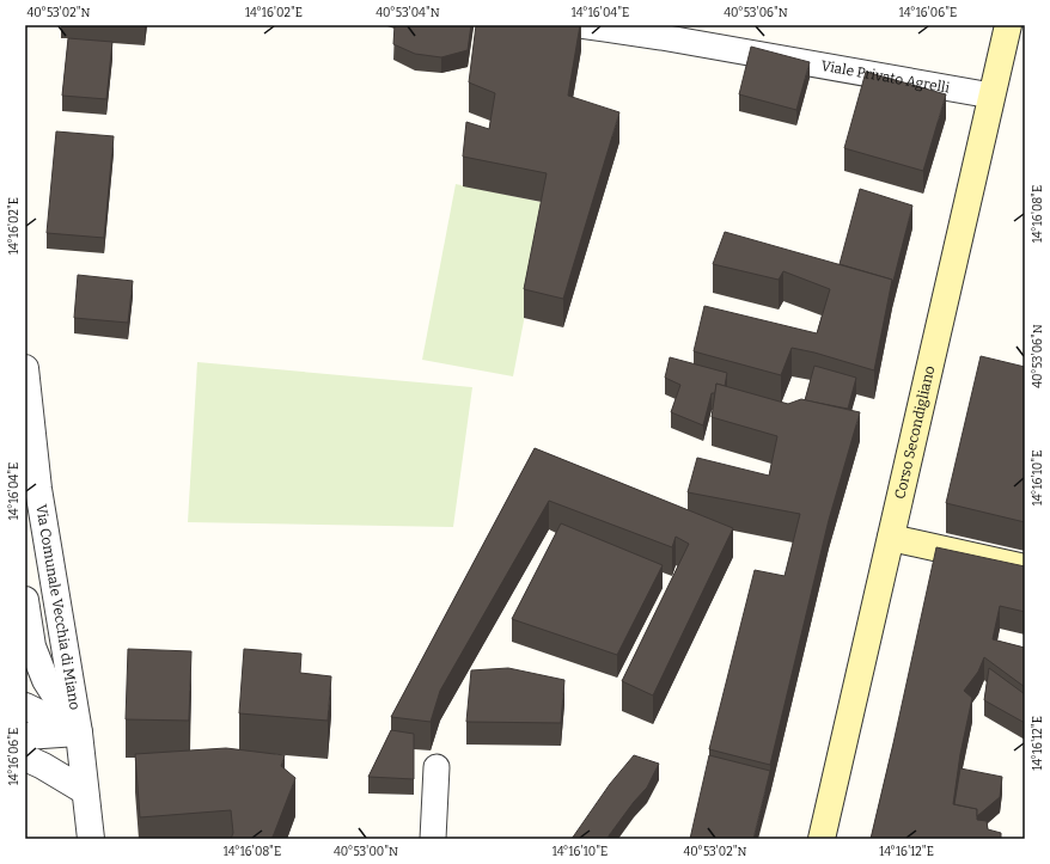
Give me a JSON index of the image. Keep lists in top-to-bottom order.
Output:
{
  "streets": {
    "main road": ["Corso Secondigliano"],
    "street": ["Viale Privato Agrelli", "Via Comunale Vecchia di Miano"]
  },
  "crossings": [
    ["Viale Privato Agrelli", "Corso Secondigliano"]
  ],
  "coordinates": [
    "40°53'02\"N",
    "14°16'02\"E",
    "40°53'04\"N",
    "14°16'04\"E",
    "40°53'06\"N",
    "14°16'06\"E",
    "14°16'08\"E",
    "14°16'10\"E",
    "14°16'12\"E",
    "40°53'00\"N"
  ]
}
